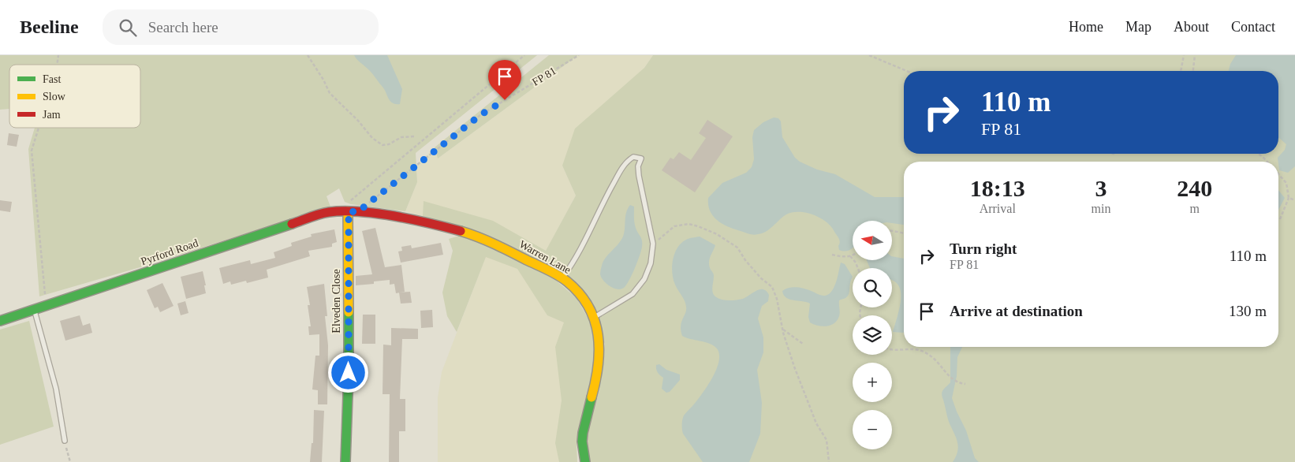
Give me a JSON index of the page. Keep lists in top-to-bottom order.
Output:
{
  "streets": {
    "street": ["Pyrford Road", "Warren Lane", "Elveden Close"],
    "path": ["FP 81"]
  },
  "crossings": [
    ["FP 81", "Warren Lane"],
    ["Pyrford Road", "Warren Lane"],
    ["Pyrford Road", "Elveden Close"],
    ["Warren Lane", "Elveden Close"]
  ],
  "legend": ["Fast", "Slow", "Jam"],
  "north": "left",
  "page": {
    "header": "Beeline",
    "search": "Search here",
    "nav": [
      "Home",
      "Map",
      "About",
      "Contact"
    ],
    "turn": ["110 m", "FP 81"],
    "eta": [
      "18:13",
      "Arrival",
      "3",
      "min",
      "240",
      "m"
    ],
    "map_buttons": ["+", "−"],
    "list": [
      {
        "name": "Turn right",
        "note": "FP 81",
        "value": "110 m"
      },
      {
        "name": "Arrive at destination",
        "value": "130 m"
      }
    ]
  }
}
